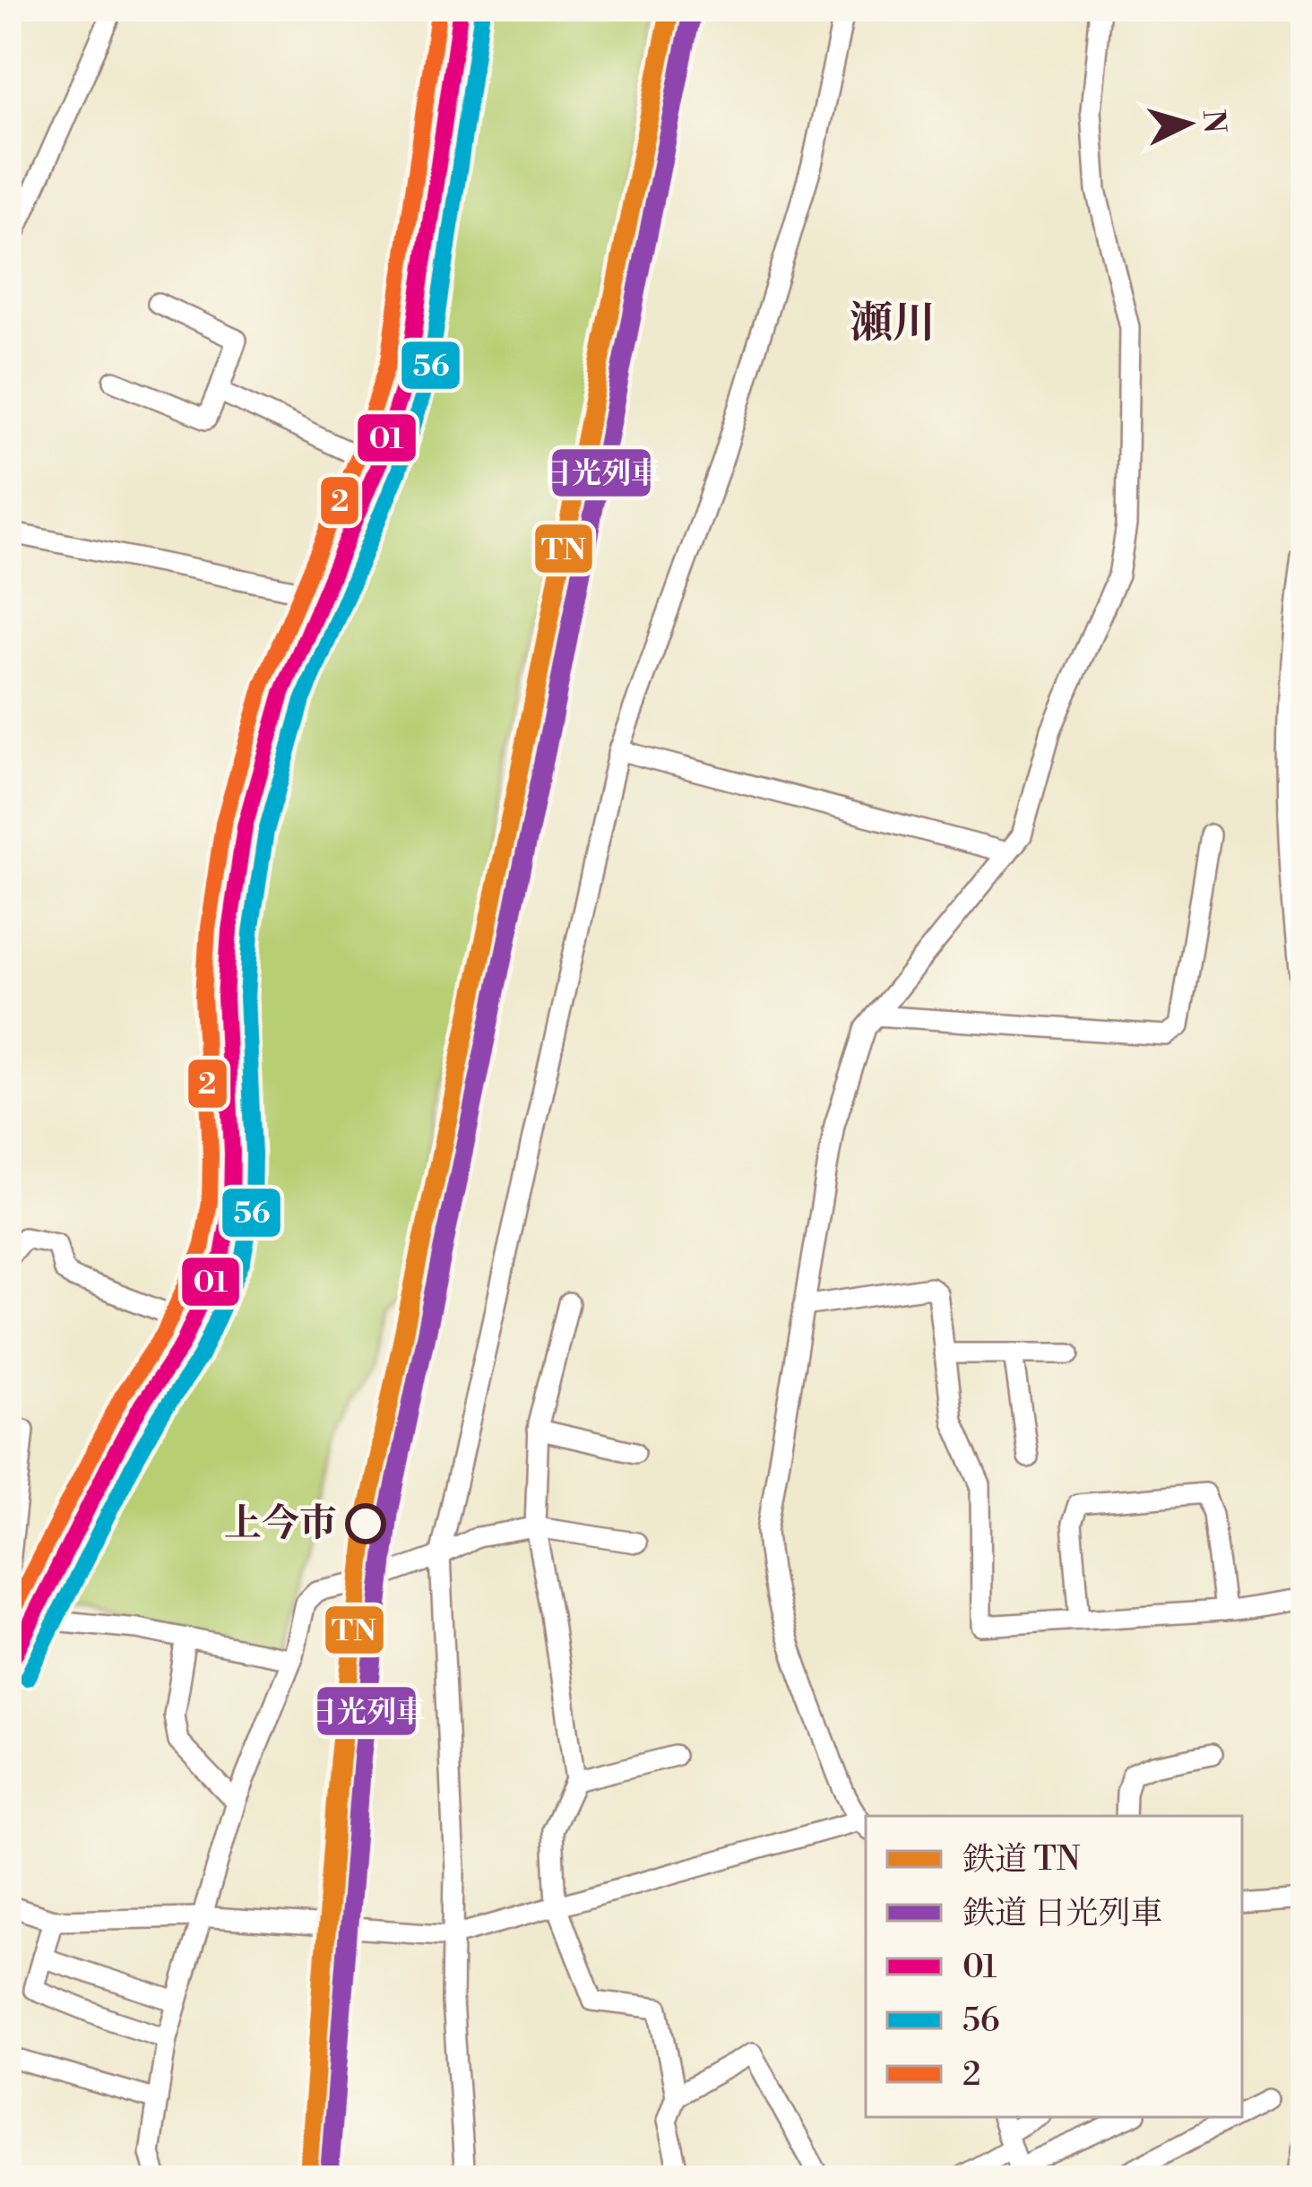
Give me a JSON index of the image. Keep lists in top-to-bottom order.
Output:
{
  "districts": ["瀬川"],
  "places": ["上今市"],
  "lines": [
    "rail line TN",
    "transit line 01",
    "transit line 2",
    "transit line 56",
    "rail line 日光列車"
  ],
  "legend": [
    "鉄道 TN",
    "鉄道 日光列車",
    "01",
    "56",
    "2"
  ],
  "north": "right"
}
